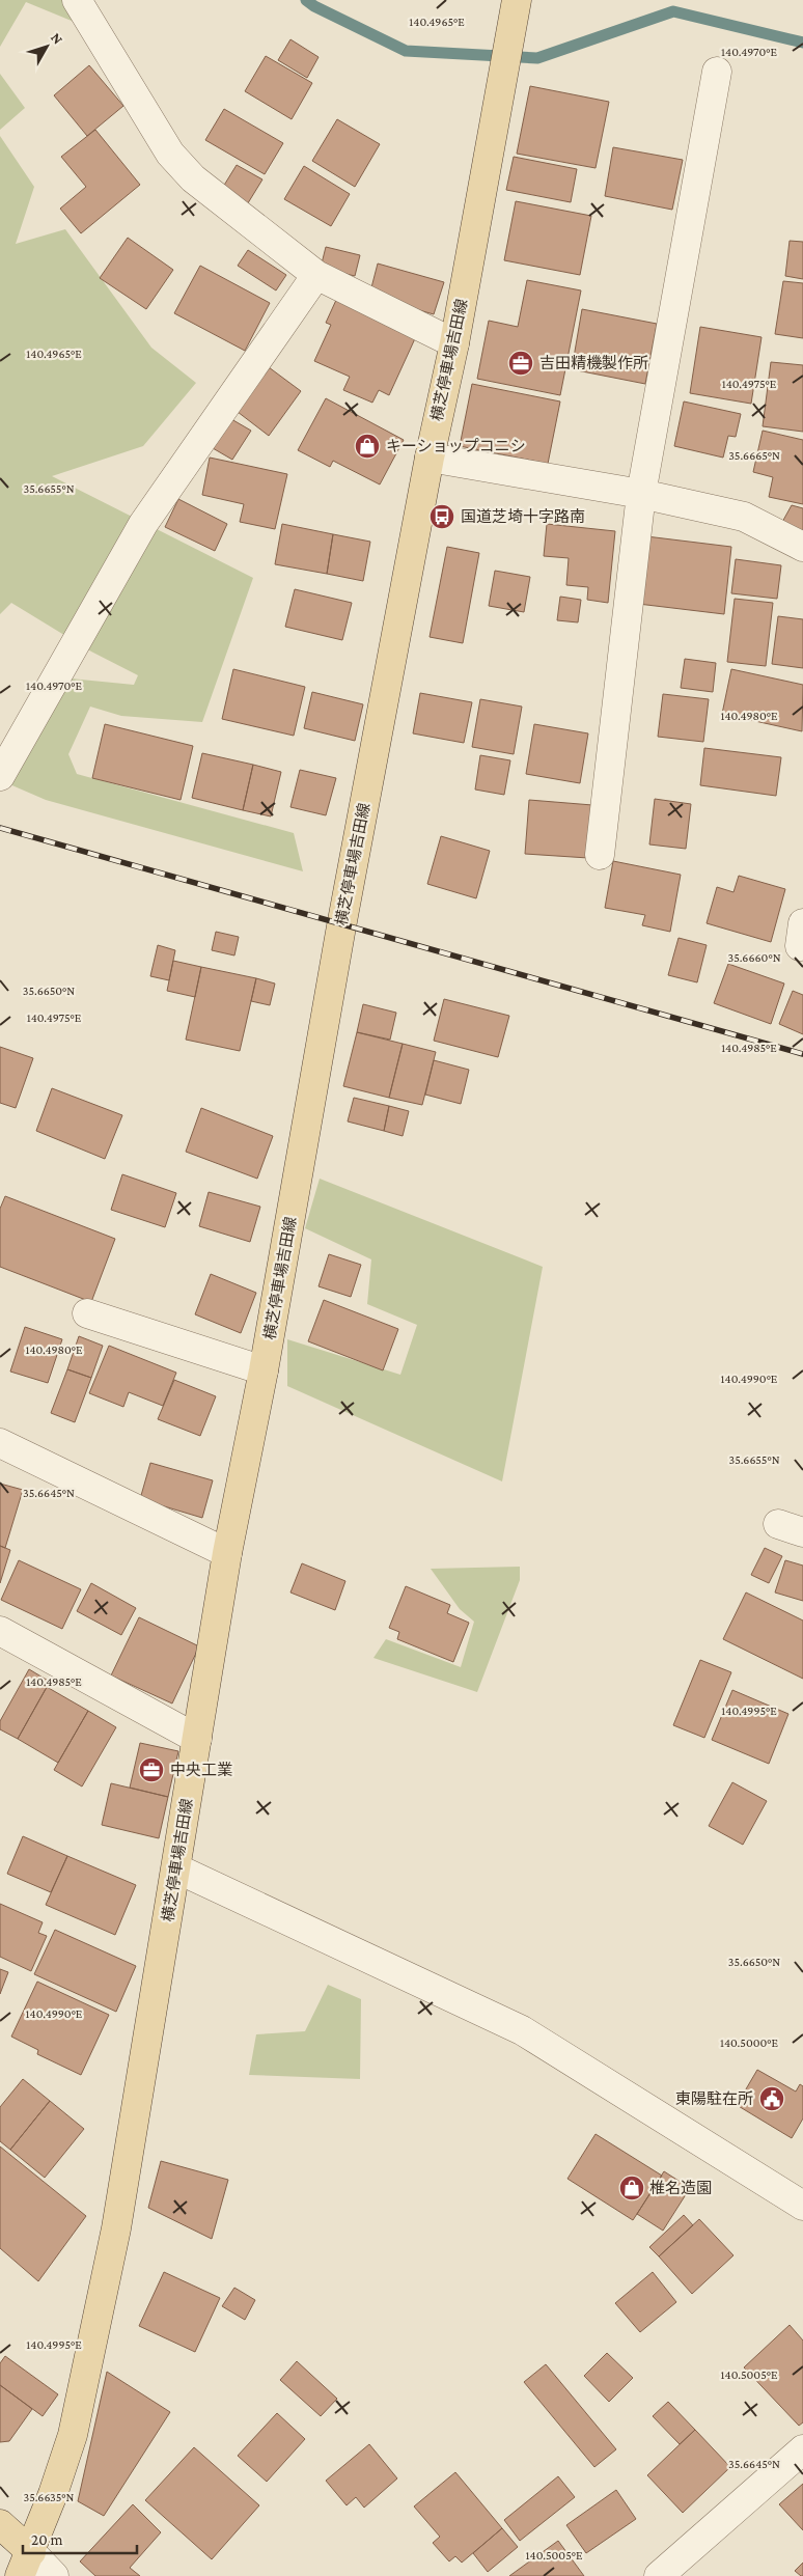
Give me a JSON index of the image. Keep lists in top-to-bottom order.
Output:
{
  "streets": {
    "main road": ["横芝停車場吉田線"]
  },
  "places": {
    "office": ["吉田精機製作所", "中央工業"],
    "shop": ["キーショップコニシ", "椎名造園"],
    "bus stop": ["国道芝埼十字路南"],
    "public building": ["東陽駐在所"]
  },
  "scale_bar": "20 m",
  "north": "top right",
  "coordinates": [
    "140.4965°E",
    "140.4970°E",
    "140.4975°E",
    "35.6665°N",
    "35.6655°N",
    "140.4980°E",
    "35.6660°N",
    "35.6650°N",
    "140.4985°E",
    "140.4990°E",
    "35.6645°N",
    "140.4995°E",
    "140.5000°E",
    "140.5005°E",
    "35.6635°N"
  ]
}
